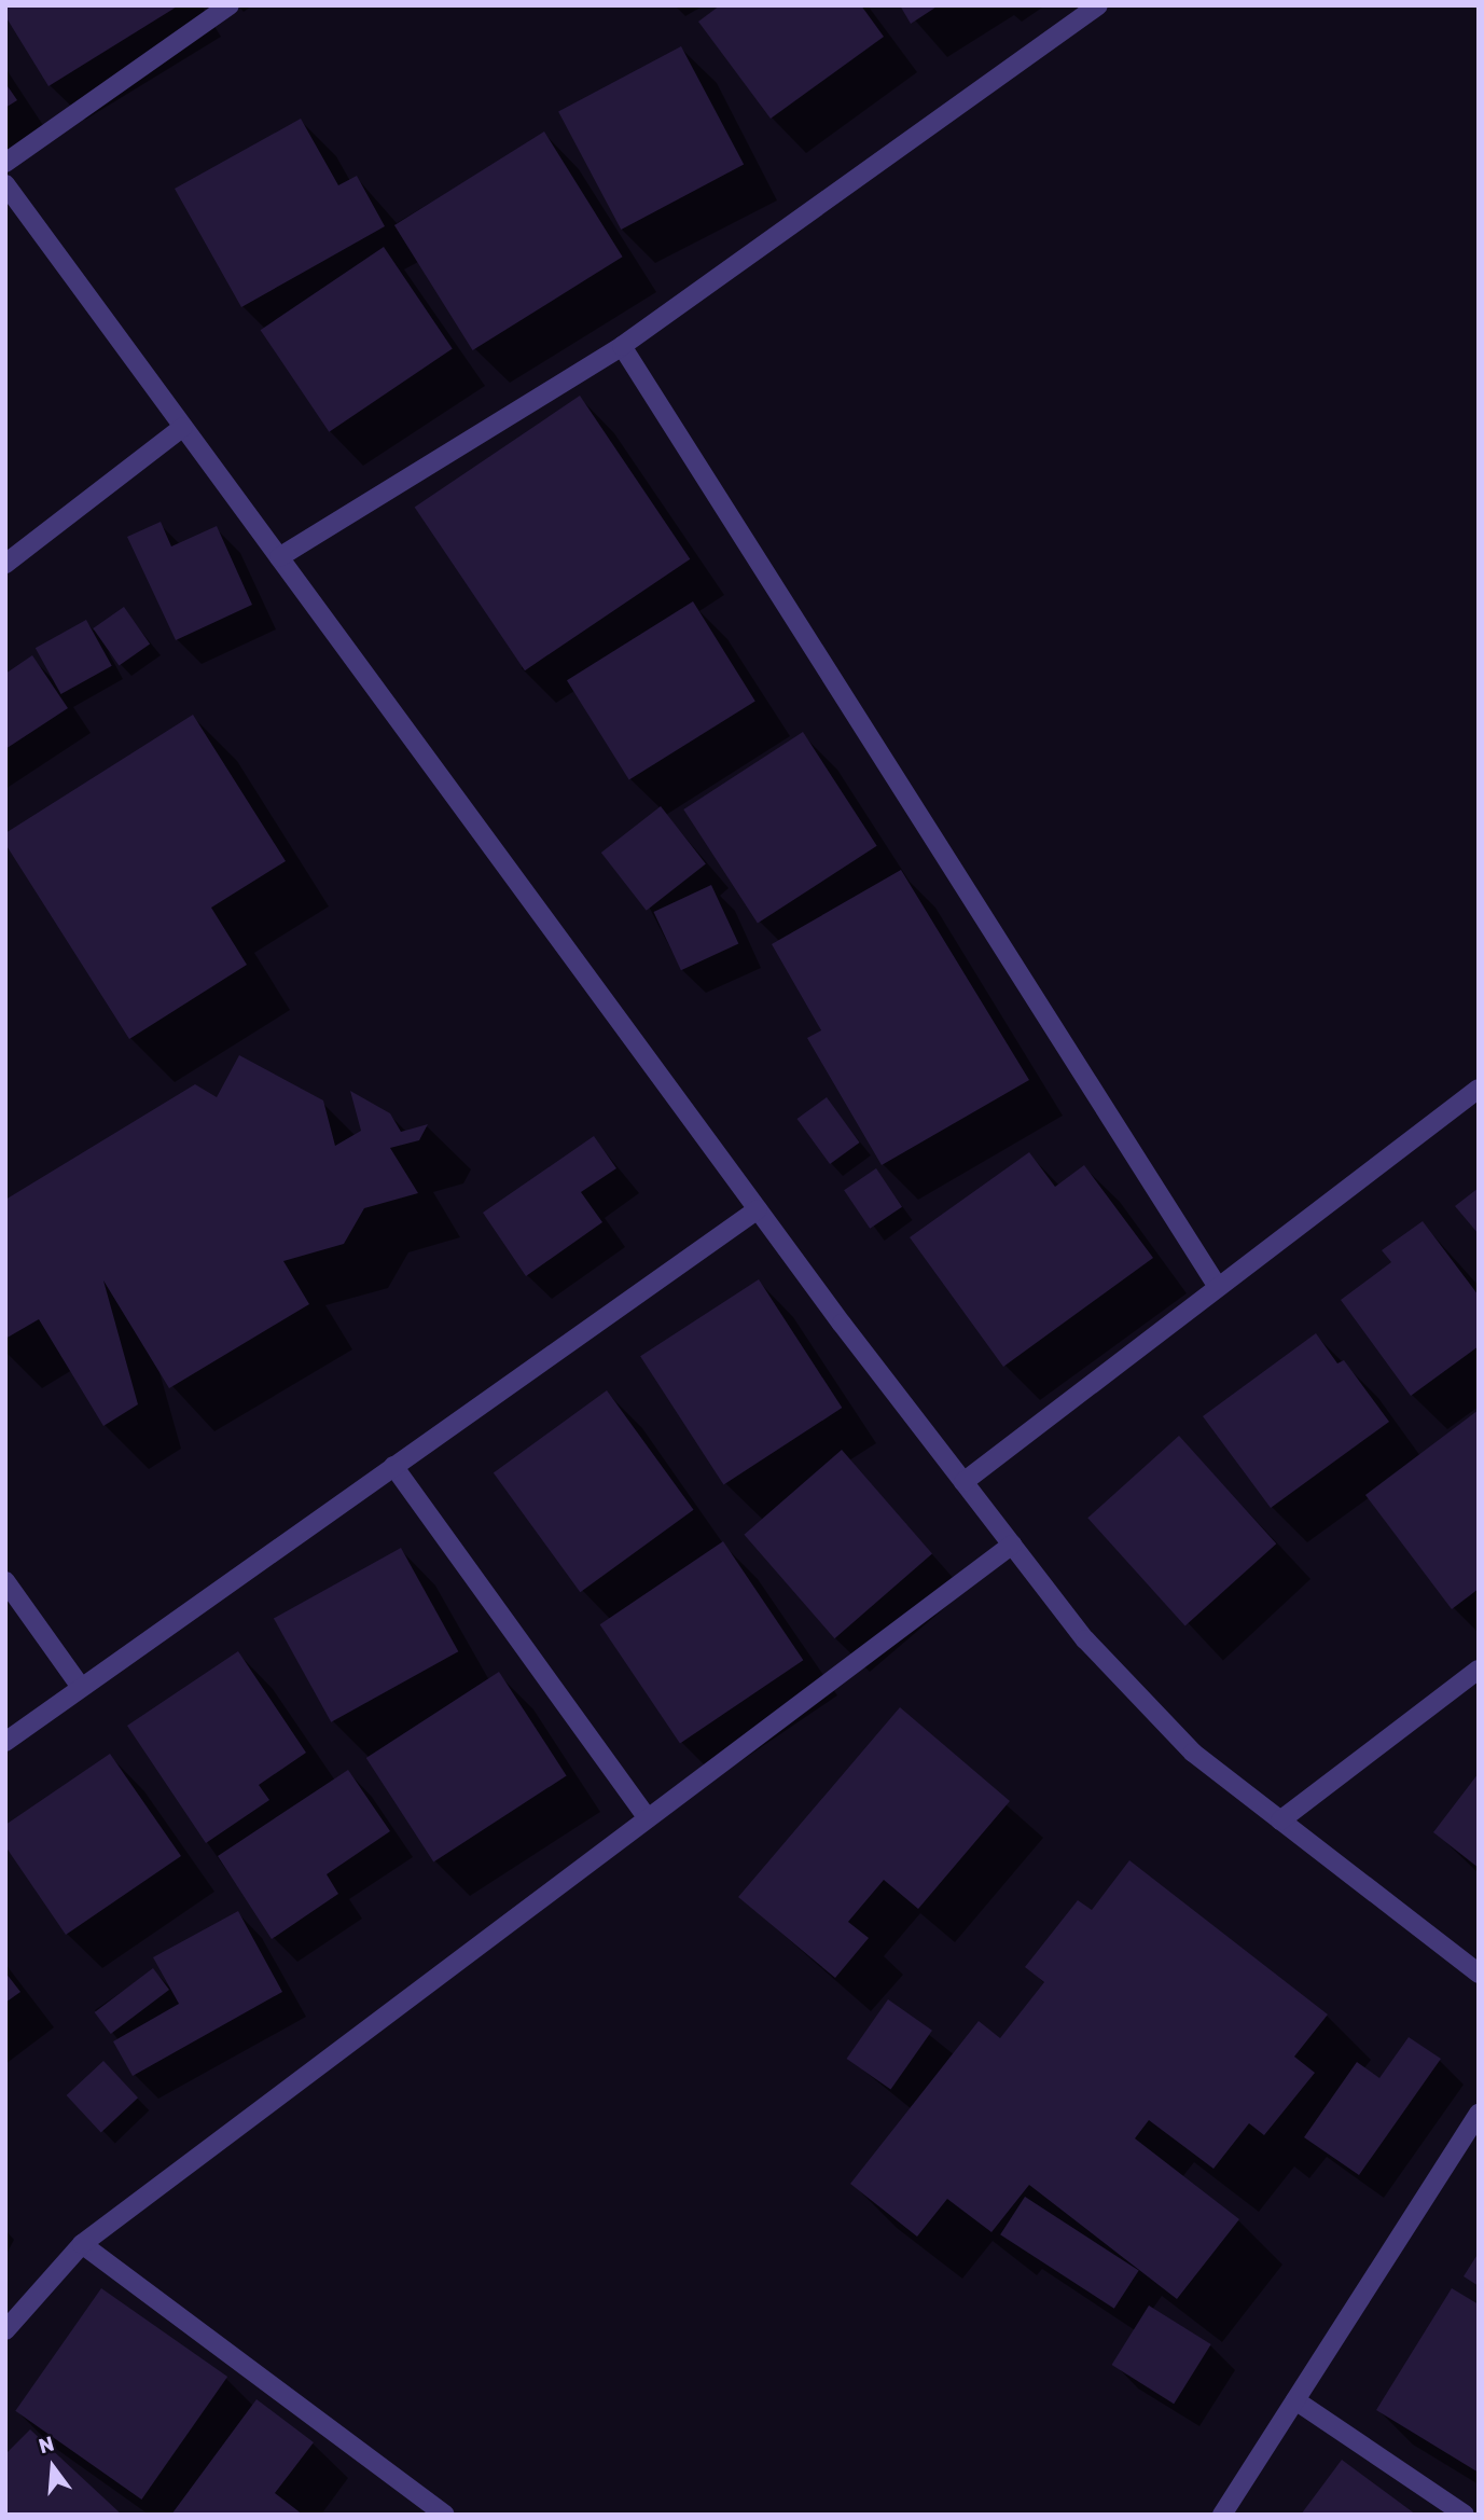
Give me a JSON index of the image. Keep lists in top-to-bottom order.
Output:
{
  "north": "top"
}
